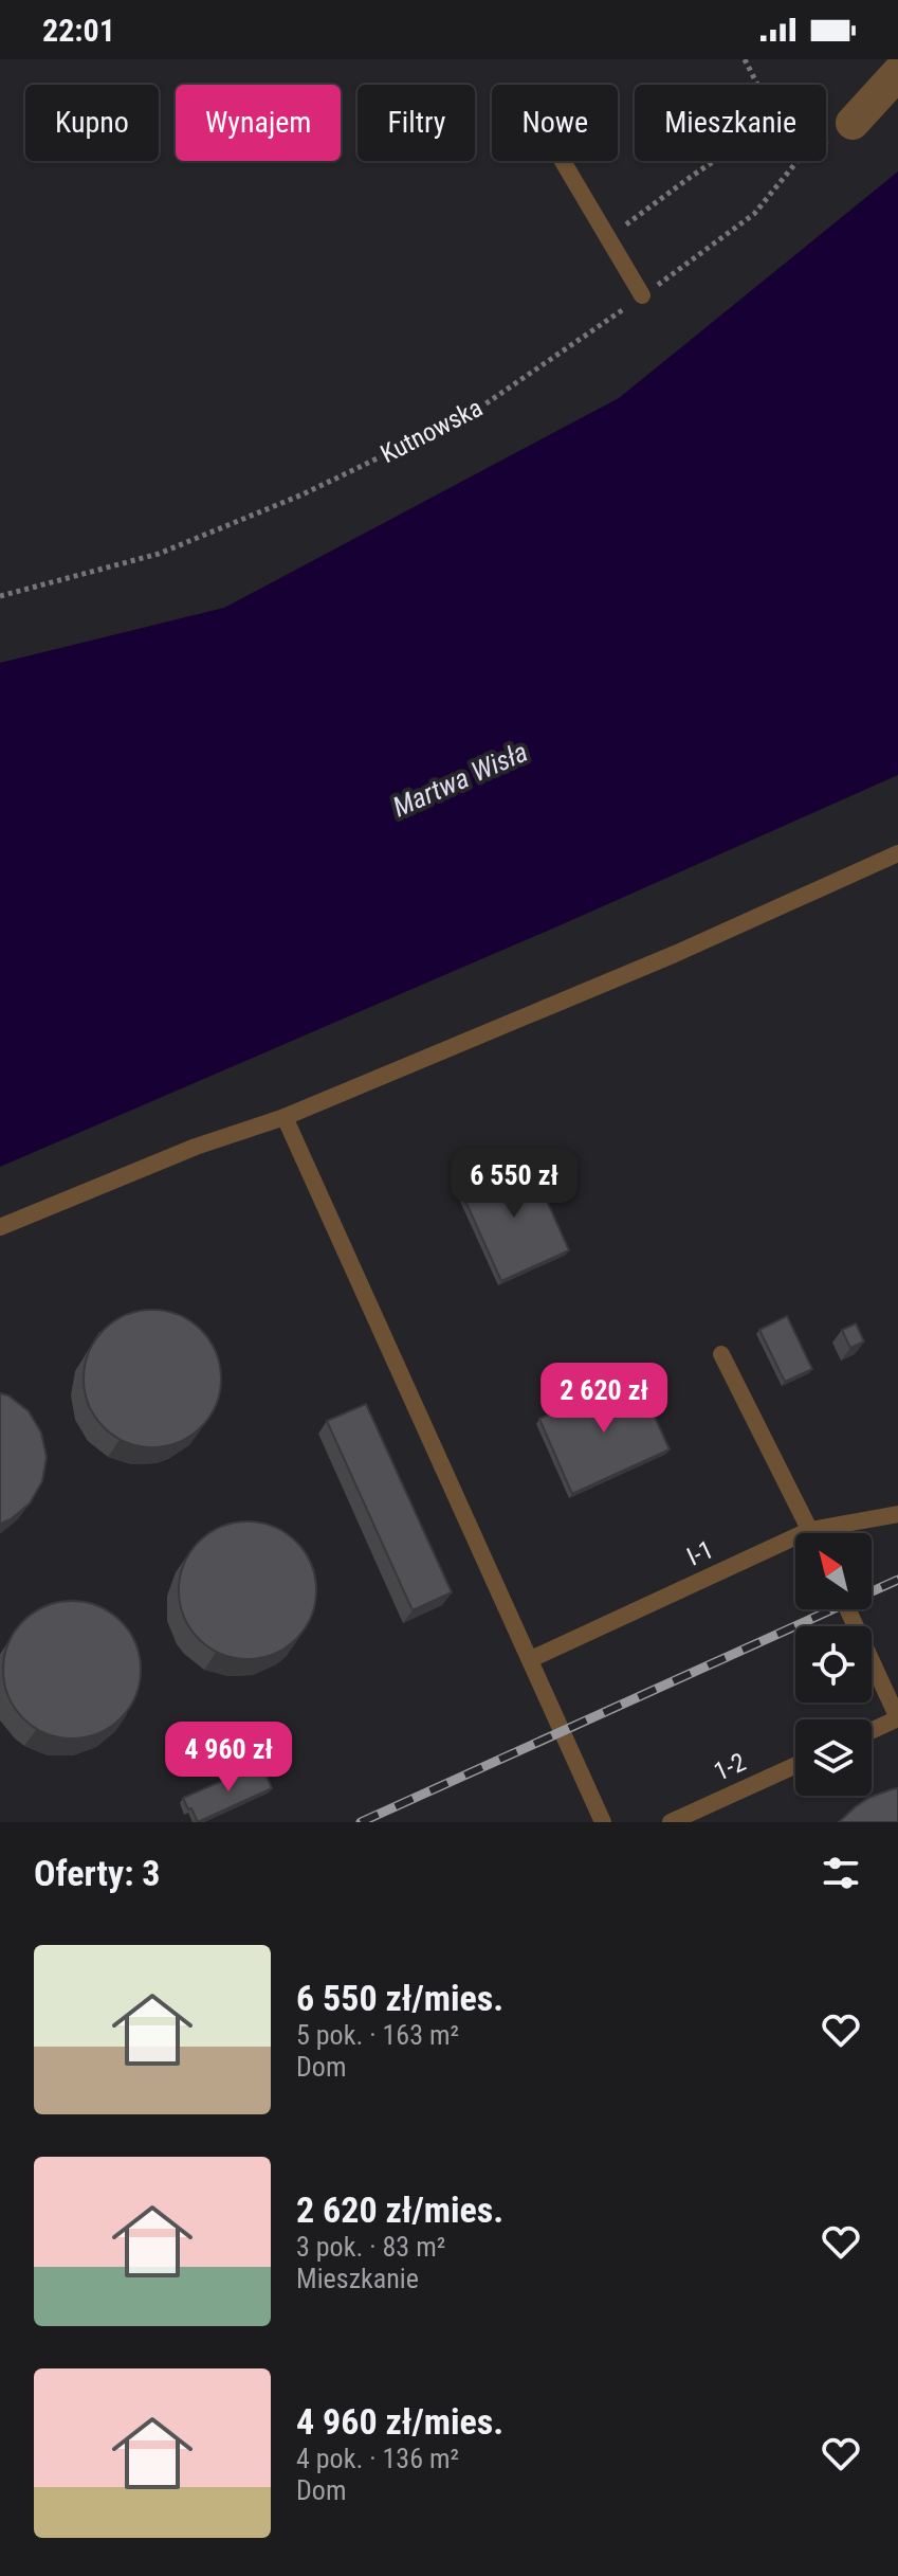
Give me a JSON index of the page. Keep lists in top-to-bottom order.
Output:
{
  "streets": {
    "lane": ["I-1", "1-2"],
    "path": ["Kutnowska"]
  },
  "water": ["Martwa Wisła"],
  "north": "top left",
  "page": {
    "status": "22:01",
    "chip": [
      "Kupno",
      "Wynajem",
      "Filtry",
      "Nowe",
      "Mieszkanie"
    ],
    "price": ["6 550 zł", "2 620 zł", "4 960 zł"],
    "heading": "Oferty: 3",
    "list": [
      {
        "name": "6 550 zł/mies.",
        "note": "5 pok. · 163 m² · Dom"
      },
      {
        "name": "2 620 zł/mies.",
        "note": "3 pok. · 83 m² · Mieszkanie"
      },
      {
        "name": "4 960 zł/mies.",
        "note": "4 pok. · 136 m² · Dom"
      }
    ]
  }
}
